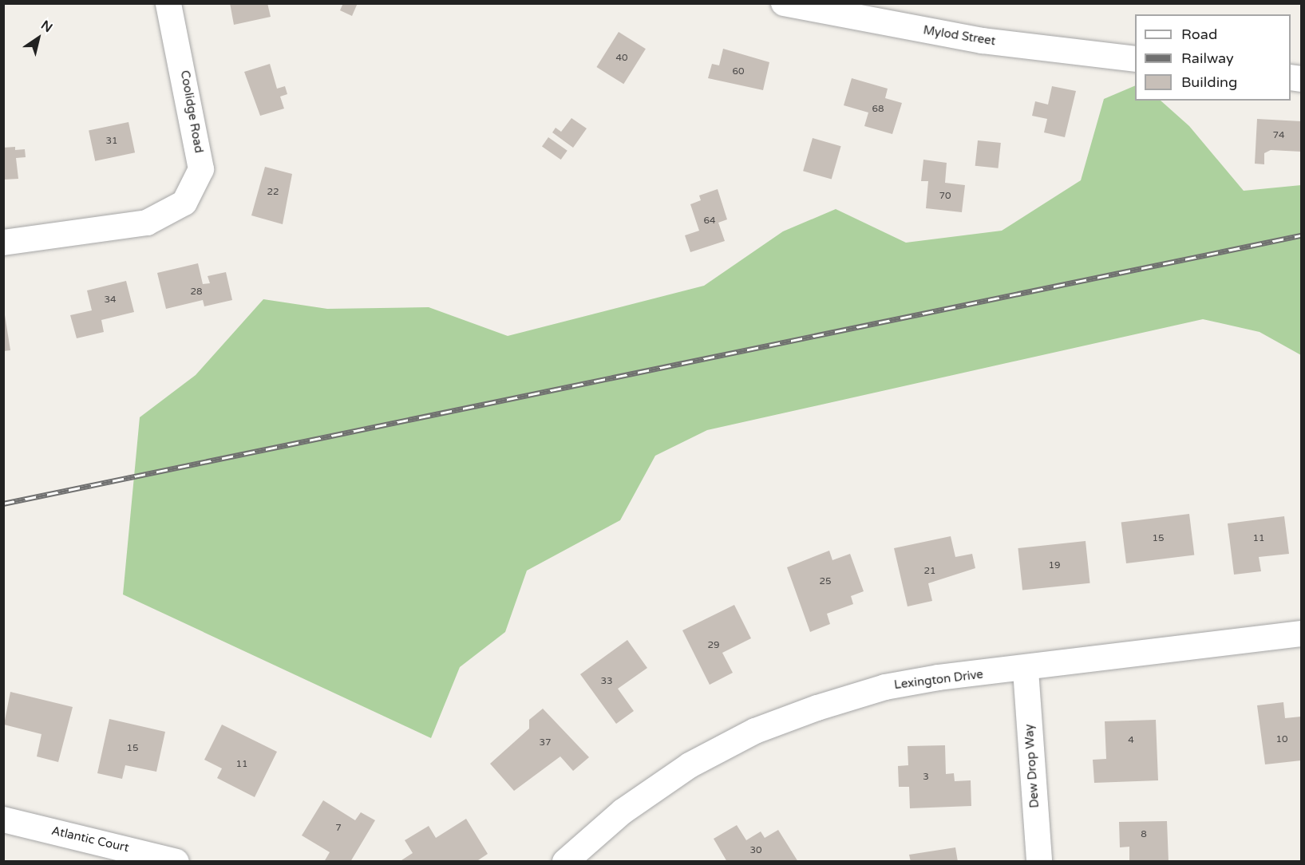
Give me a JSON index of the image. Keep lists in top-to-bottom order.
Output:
{
  "streets": {
    "street": [
      "Mylod Street",
      "Coolidge Road",
      "Lexington Drive",
      "Dew Drop Way",
      "Atlantic Court"
    ]
  },
  "crossings": [
    ["Lexington Drive", "Dew Drop Way"]
  ],
  "house_numbers": [
    "40",
    "60",
    "68",
    "74",
    "31",
    "22",
    "70",
    "64",
    "28",
    "34",
    "15",
    "11",
    "19",
    "21",
    "25",
    "29",
    "33",
    "10",
    "4",
    "37",
    "15",
    "11",
    "3",
    "7",
    "8",
    "30"
  ],
  "legend": ["Road", "Railway", "Building"],
  "north": "top right"
}
